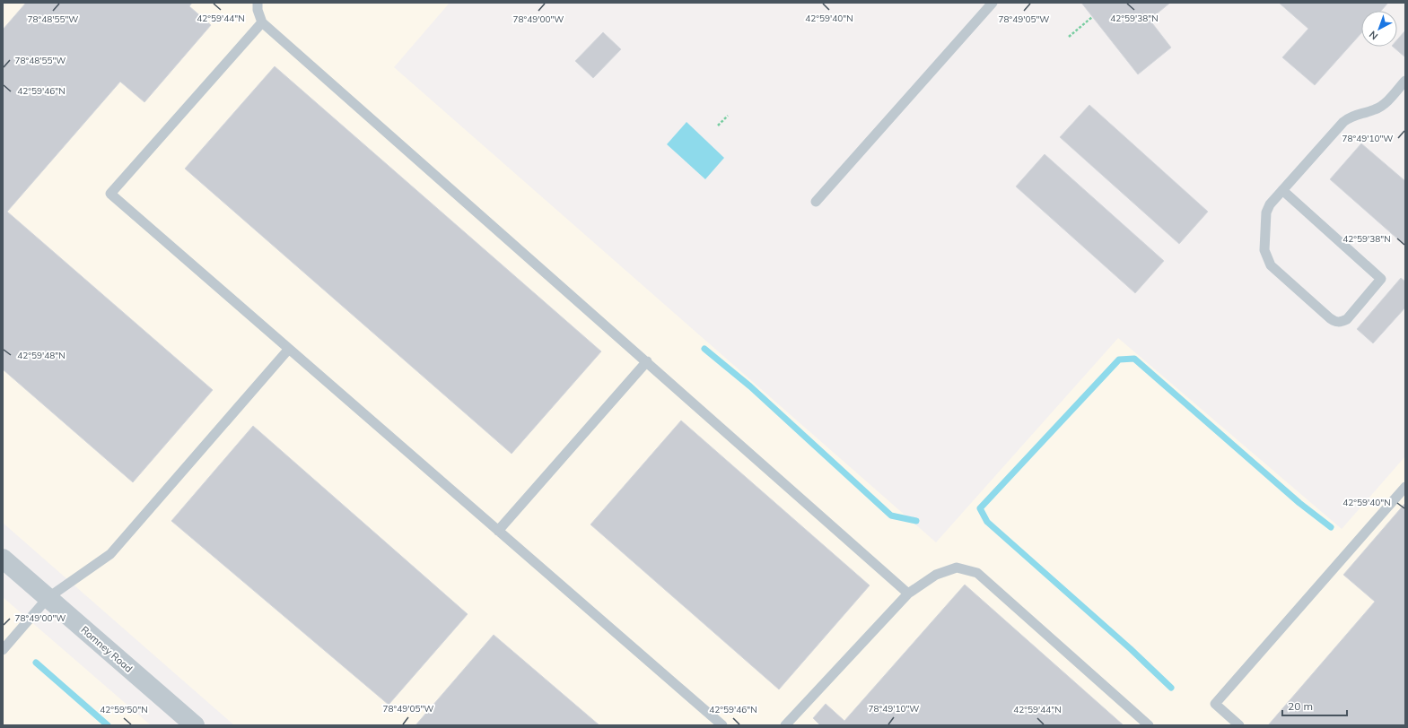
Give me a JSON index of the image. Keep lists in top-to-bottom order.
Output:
{
  "streets": {
    "street": ["Romney Road"]
  },
  "scale_bar": "20 m",
  "north": "bottom left",
  "coordinates": [
    "42°59'44\"N",
    "42°59'40\"N",
    "42°59'38\"N",
    "78°48'55\"W",
    "78°49'00\"W",
    "78°49'05\"W",
    "42°59'46\"N",
    "78°49'10\"W",
    "42°59'48\"N",
    "42°59'50\"N"
  ]
}
